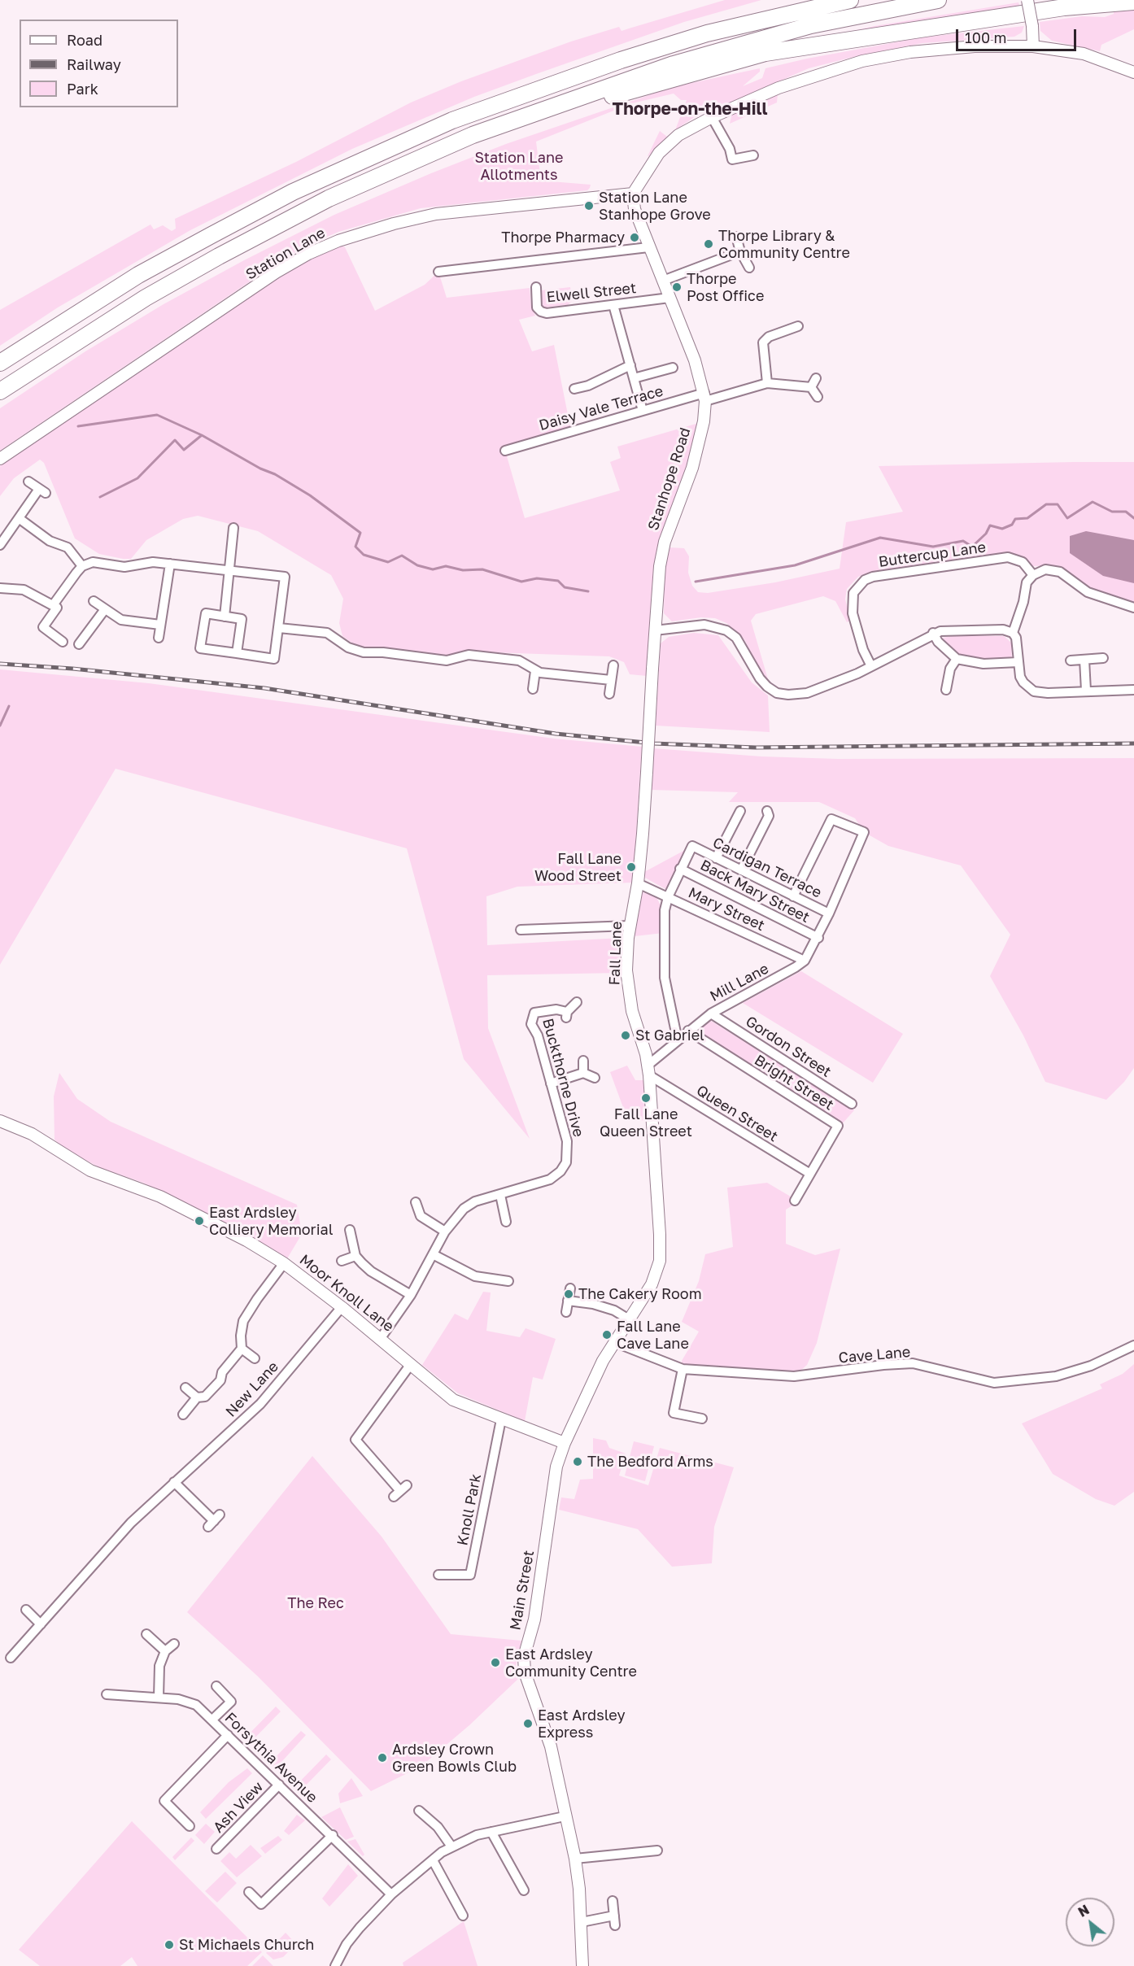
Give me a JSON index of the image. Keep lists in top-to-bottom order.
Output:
{
  "streets": {
    "street": [
      "Station Lane",
      "Elwell Street",
      "Daisy Vale Terrace",
      "Stanhope Road",
      "Buttercup Lane",
      "Cardigan Terrace",
      "Back Mary Street",
      "Mary Street",
      "Fall Lane",
      "Mill Lane",
      "Gordon Street",
      "Buckthorne Drive",
      "Bright Street",
      "Queen Street",
      "Moor Knoll Lane",
      "Cave Lane",
      "New Lane",
      "Knoll Park",
      "Main Street",
      "Forsythia Avenue",
      "Ash View"
    ]
  },
  "crossings": [
    ["Station Lane", "Stanhope Road"],
    ["Elwell Street", "Stanhope Road"],
    ["Daisy Vale Terrace", "Stanhope Road"],
    ["Stanhope Road", "Fall Lane"],
    ["Cardigan Terrace", "Back Mary Street"],
    ["Cardigan Terrace", "Mill Lane"],
    ["Back Mary Street", "Mill Lane"],
    ["Mary Street", "Fall Lane"],
    ["Mary Street", "Mill Lane"],
    ["Fall Lane", "Mill Lane"],
    ["Fall Lane", "Queen Street"],
    ["Fall Lane", "Cave Lane"],
    ["Fall Lane", "Main Street"],
    ["Mill Lane", "Gordon Street"],
    ["Mill Lane", "Bright Street"],
    ["Mill Lane", "Queen Street"],
    ["Buckthorne Drive", "Moor Knoll Lane"],
    ["Bright Street", "Queen Street"],
    ["Moor Knoll Lane", "New Lane"],
    ["Moor Knoll Lane", "Knoll Park"],
    ["Moor Knoll Lane", "Main Street"],
    ["Cave Lane", "Main Street"],
    ["Forsythia Avenue", "Ash View"]
  ],
  "districts": ["Thorpe-on-the-Hill"],
  "parks": ["Station Lane Allotments", "The Rec"],
  "places": [
    "Station Lane Stanhope Grove",
    "Thorpe Pharmacy",
    "Thorpe Library & Community Centre",
    "Thorpe Post Office",
    "Fall Lane Wood Street",
    "St Gabriel",
    "Fall Lane Queen Street",
    "East Ardsley Colliery Memorial",
    "The Cakery Room",
    "Fall Lane Cave Lane",
    "The Bedford Arms",
    "East Ardsley Community Centre",
    "East Ardsley Express",
    "Ardsley Crown Green Bowls Club",
    "St Michaels Church"
  ],
  "legend": ["Road", "Railway", "Park"],
  "scale_bar": "100 m",
  "north": "top left"
}
